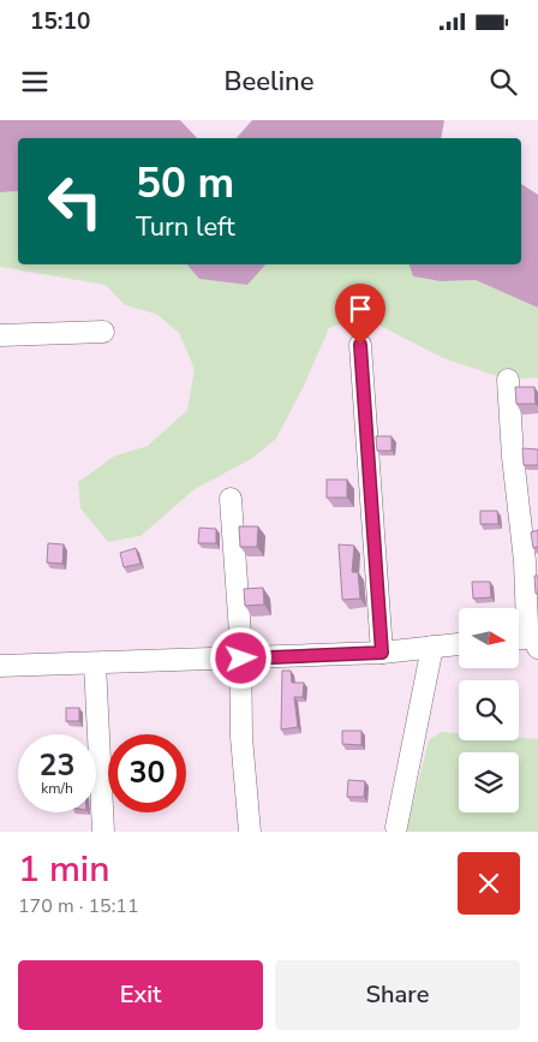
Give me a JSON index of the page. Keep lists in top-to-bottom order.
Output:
{
  "north": "right",
  "page": {
    "status": "15:10",
    "header": "Beeline",
    "turn": ["50 m", "Turn left"],
    "speed": "23 km/h",
    "limit": "30",
    "heading": ["1 min", "170 m · 15:11"],
    "buttons": ["Exit", "Share"]
  }
}
